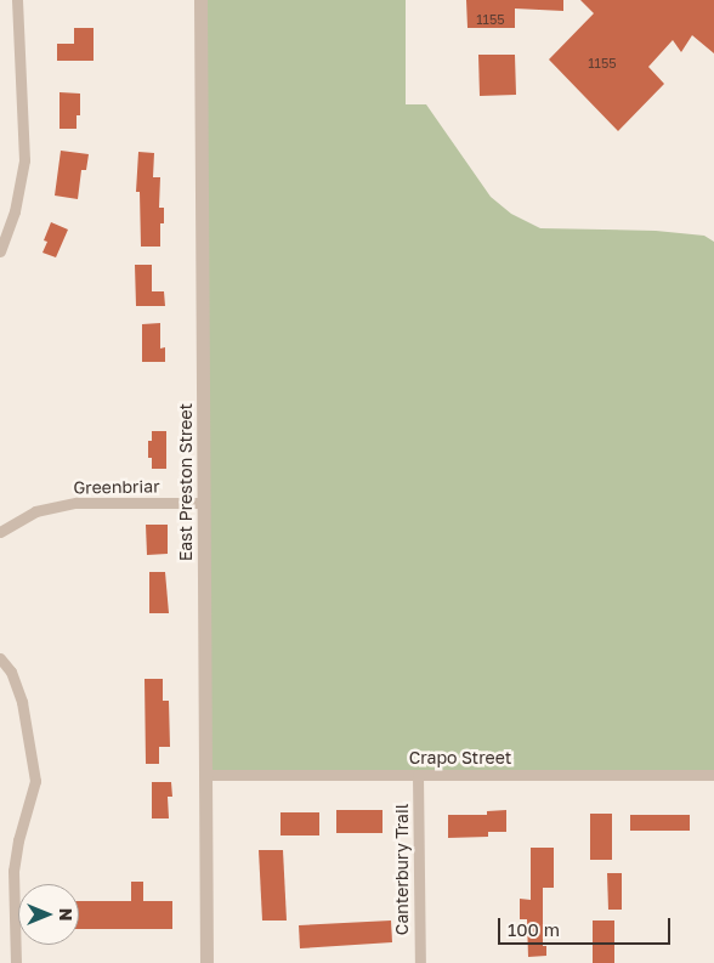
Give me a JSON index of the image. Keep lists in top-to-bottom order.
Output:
{
  "streets": {
    "street": [
      "East Preston Street",
      "Greenbriar",
      "Crapo Street",
      "Canterbury Trail"
    ]
  },
  "crossings": [
    ["East Preston Street", "Greenbriar"],
    ["East Preston Street", "Crapo Street"],
    ["Crapo Street", "Canterbury Trail"]
  ],
  "house_numbers": ["1155", "1155"],
  "scale_bar": "100 m",
  "north": "right"
}
